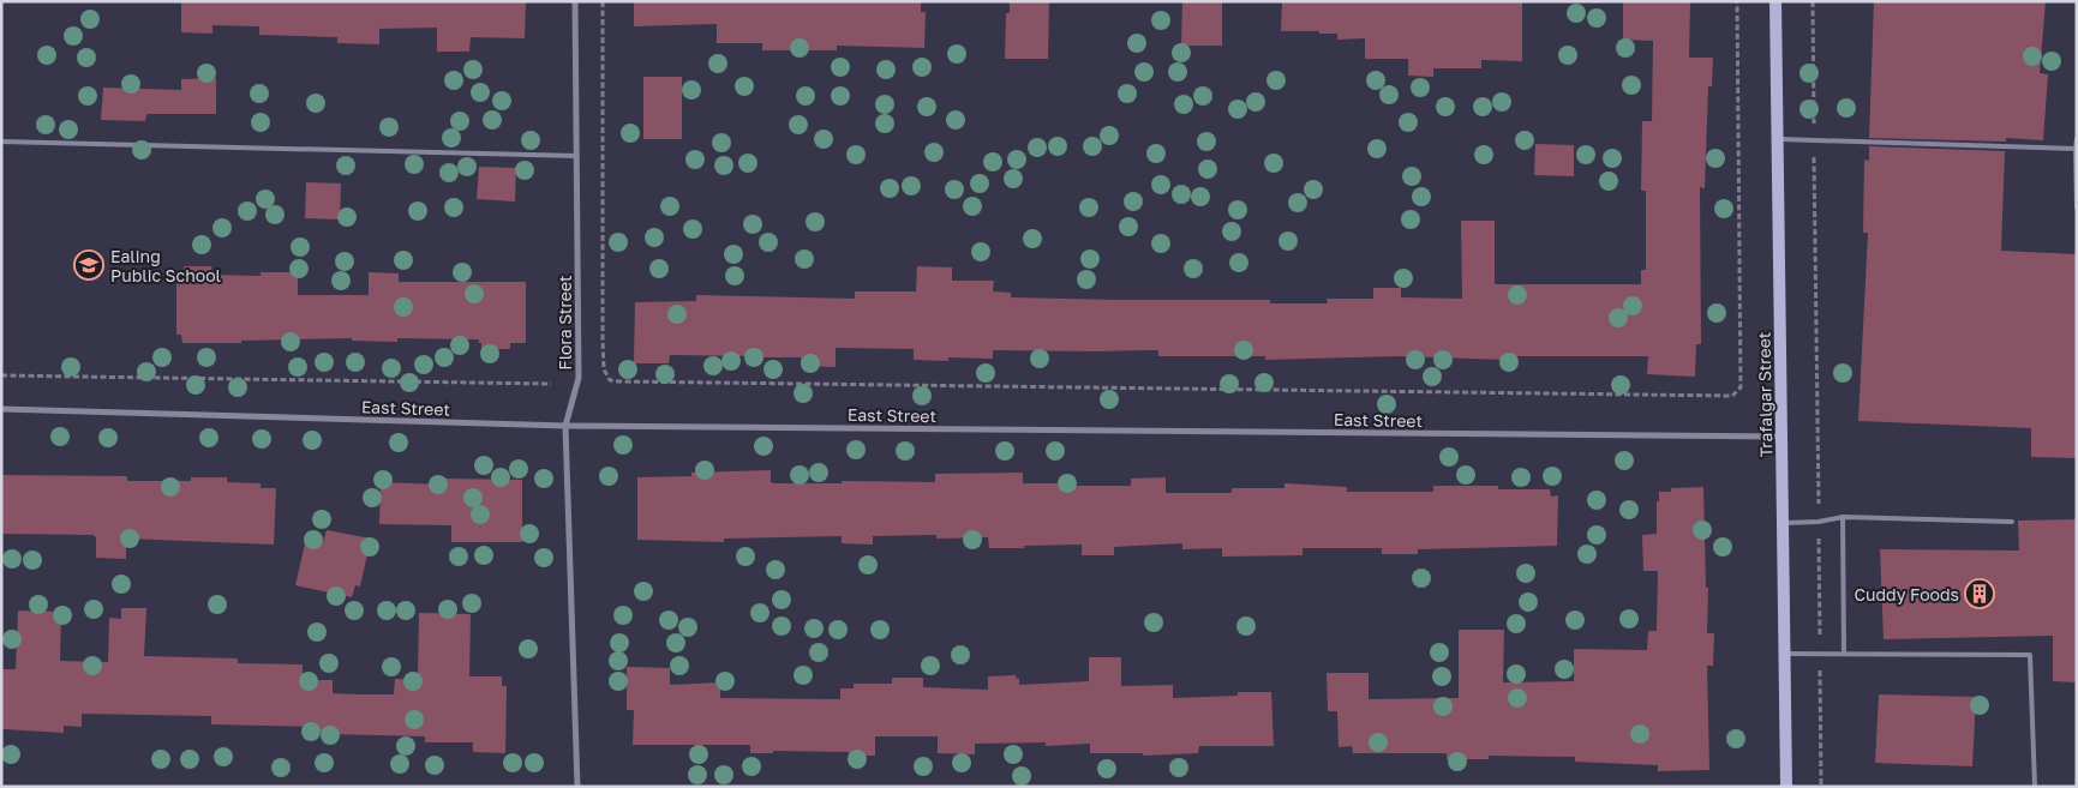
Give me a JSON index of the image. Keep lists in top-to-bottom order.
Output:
{
  "streets": {
    "main road": ["Trafalgar Street"],
    "street": ["Flora Street", "East Street"]
  },
  "crossings": [
    ["Flora Street", "East Street"],
    ["Trafalgar Street", "East Street"]
  ],
  "places": {
    "school or university": ["Ealing Public School"],
    "building": ["Cuddy Foods"]
  }
}
